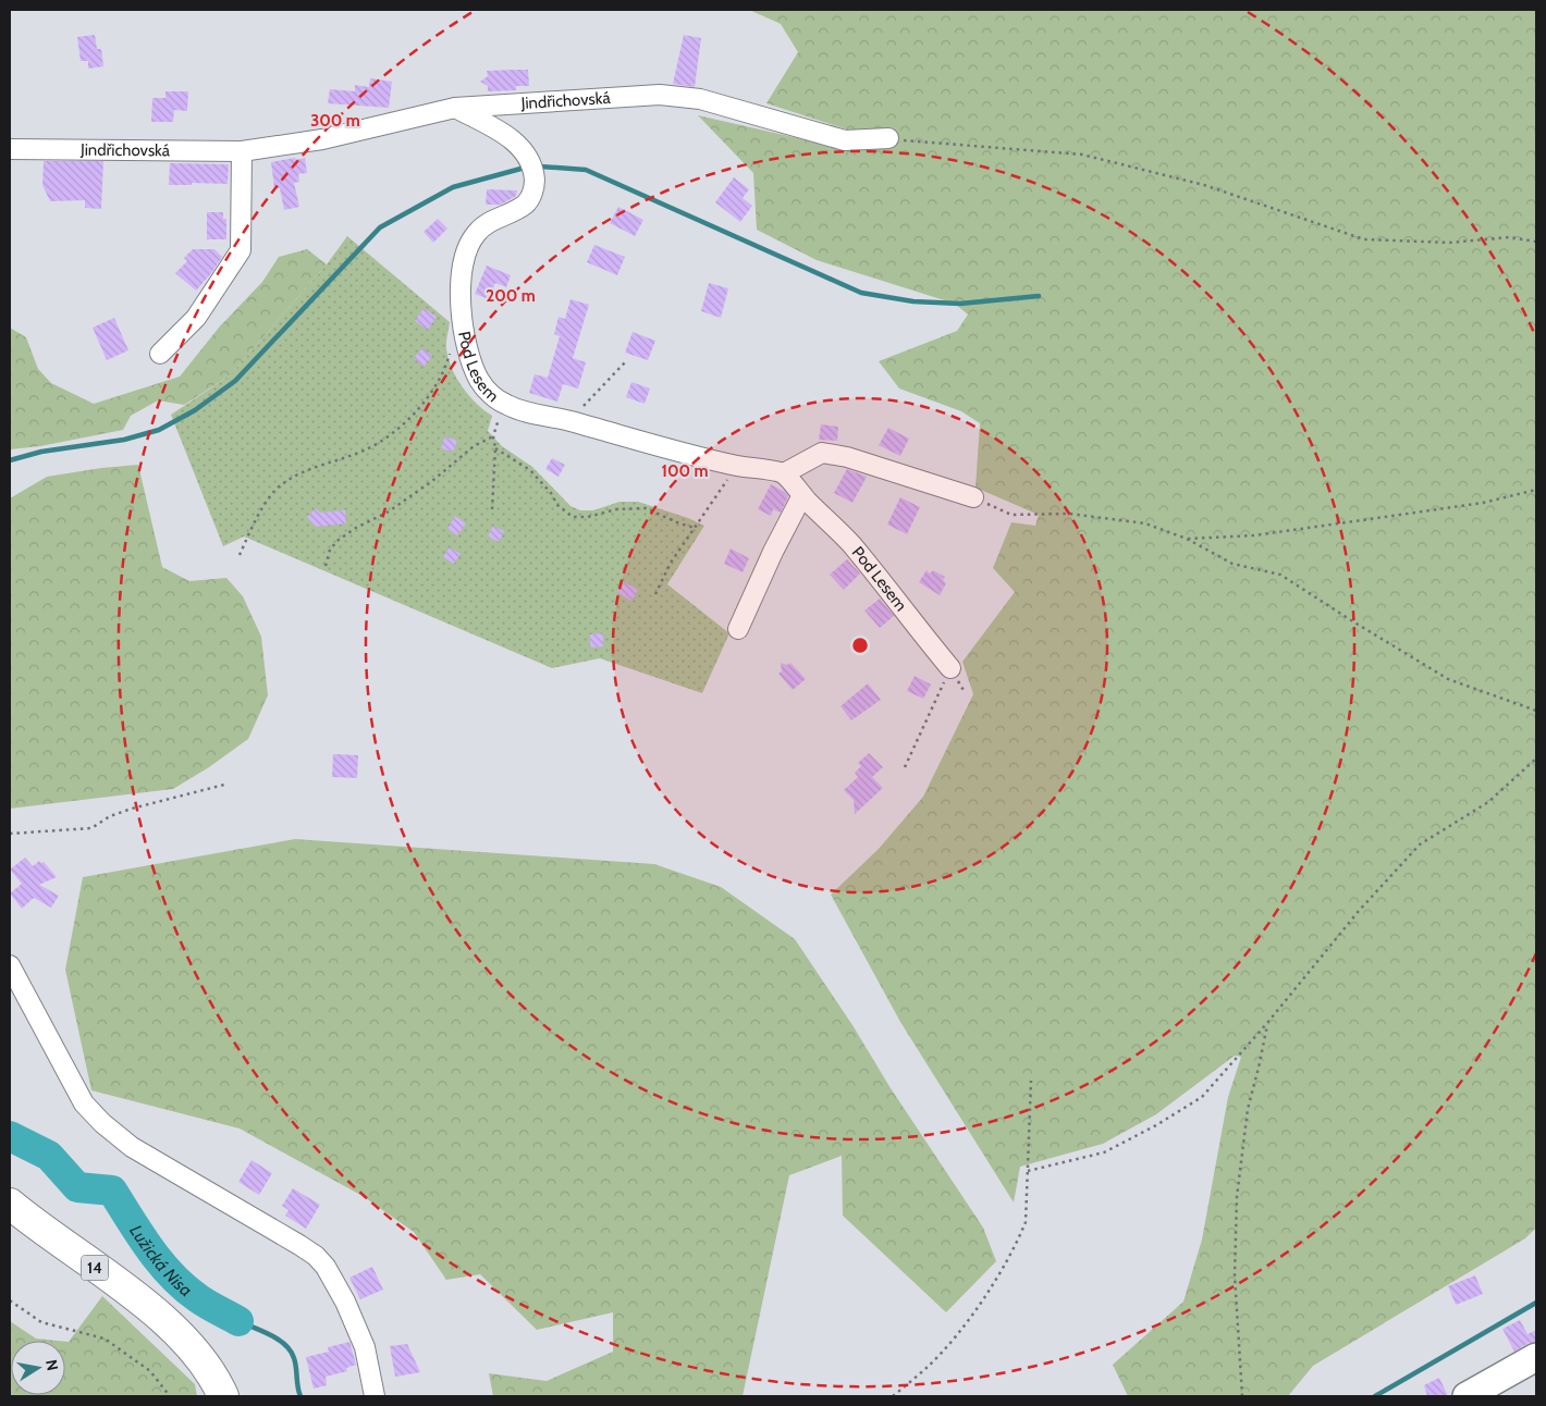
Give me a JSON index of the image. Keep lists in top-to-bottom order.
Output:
{
  "streets": {
    "main road": ["14"],
    "street": ["Jindřichovská", "Pod Lesem"]
  },
  "crossings": [
    ["Jindřichovská", "Pod Lesem"]
  ],
  "water": ["Lužická Nisa"],
  "north": "right",
  "rings": ["300 m", "200 m", "100 m"]
}
